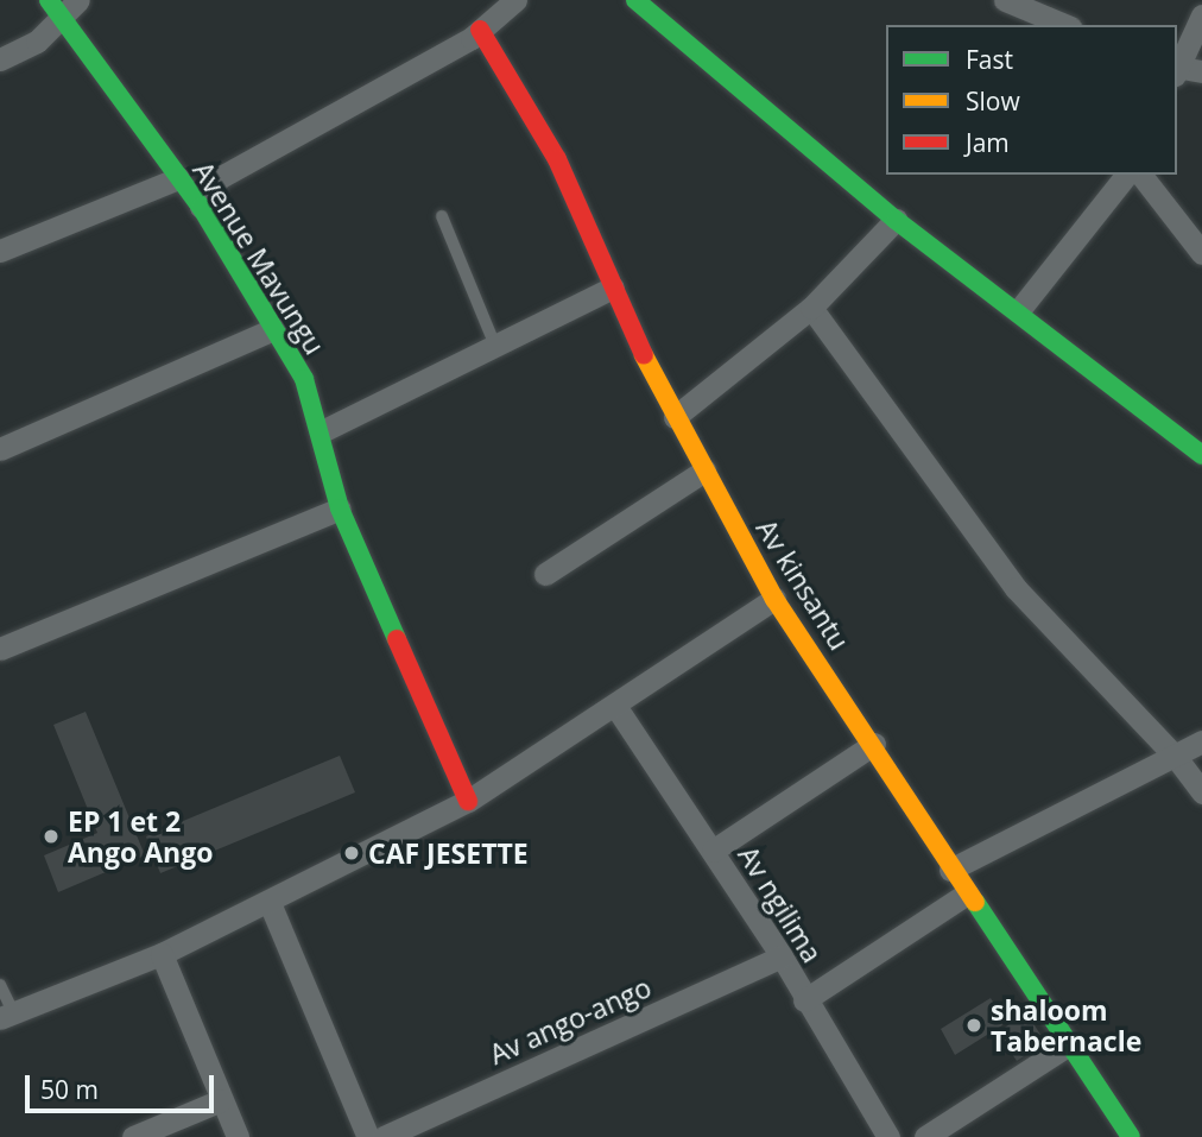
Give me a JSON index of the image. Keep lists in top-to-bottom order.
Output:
{
  "streets": {
    "street": [
      "Avenue Mavungu",
      "Av kinsantu",
      "Av ngilima",
      "Av ango-ango"
    ]
  },
  "crossings": [
    ["Av ngilima", "Av ango-ango"]
  ],
  "places": ["EP 1 et 2 Ango Ango", "CAF JESETTE", "shaloom Tabernacle"],
  "legend": ["Fast", "Slow", "Jam"],
  "scale_bar": "50 m"
}
